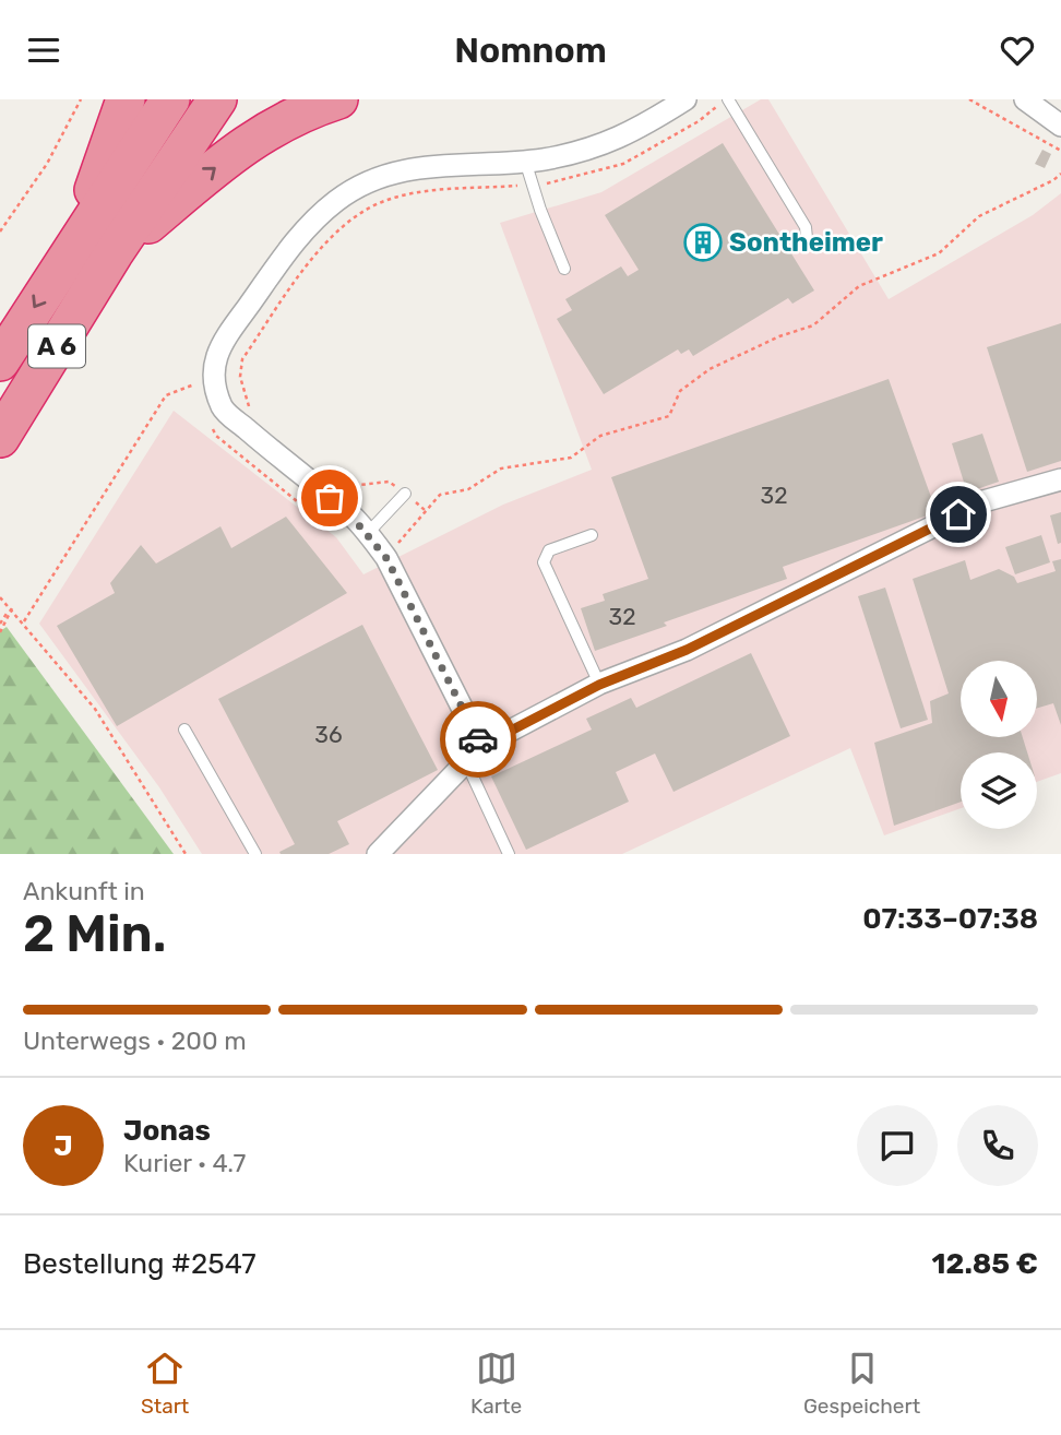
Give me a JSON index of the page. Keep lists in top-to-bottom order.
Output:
{
  "streets": {
    "highway": ["A 6"]
  },
  "places": {
    "building": ["Sontheimer"]
  },
  "house_numbers": ["32", "32", "36"],
  "north": "bottom",
  "page": {
    "header": "Nomnom",
    "heading": ["2 Min.", "Ankunft in", "07:33–07:38"],
    "panel": [
      "Jonas",
      "Kurier · 4.7",
      "Bestellung #2547",
      "12.85 €"
    ],
    "bar": "Unterwegs · 200 m",
    "round": "J",
    "tabs": ["Start", "Karte", "Gespeichert"]
  }
}
